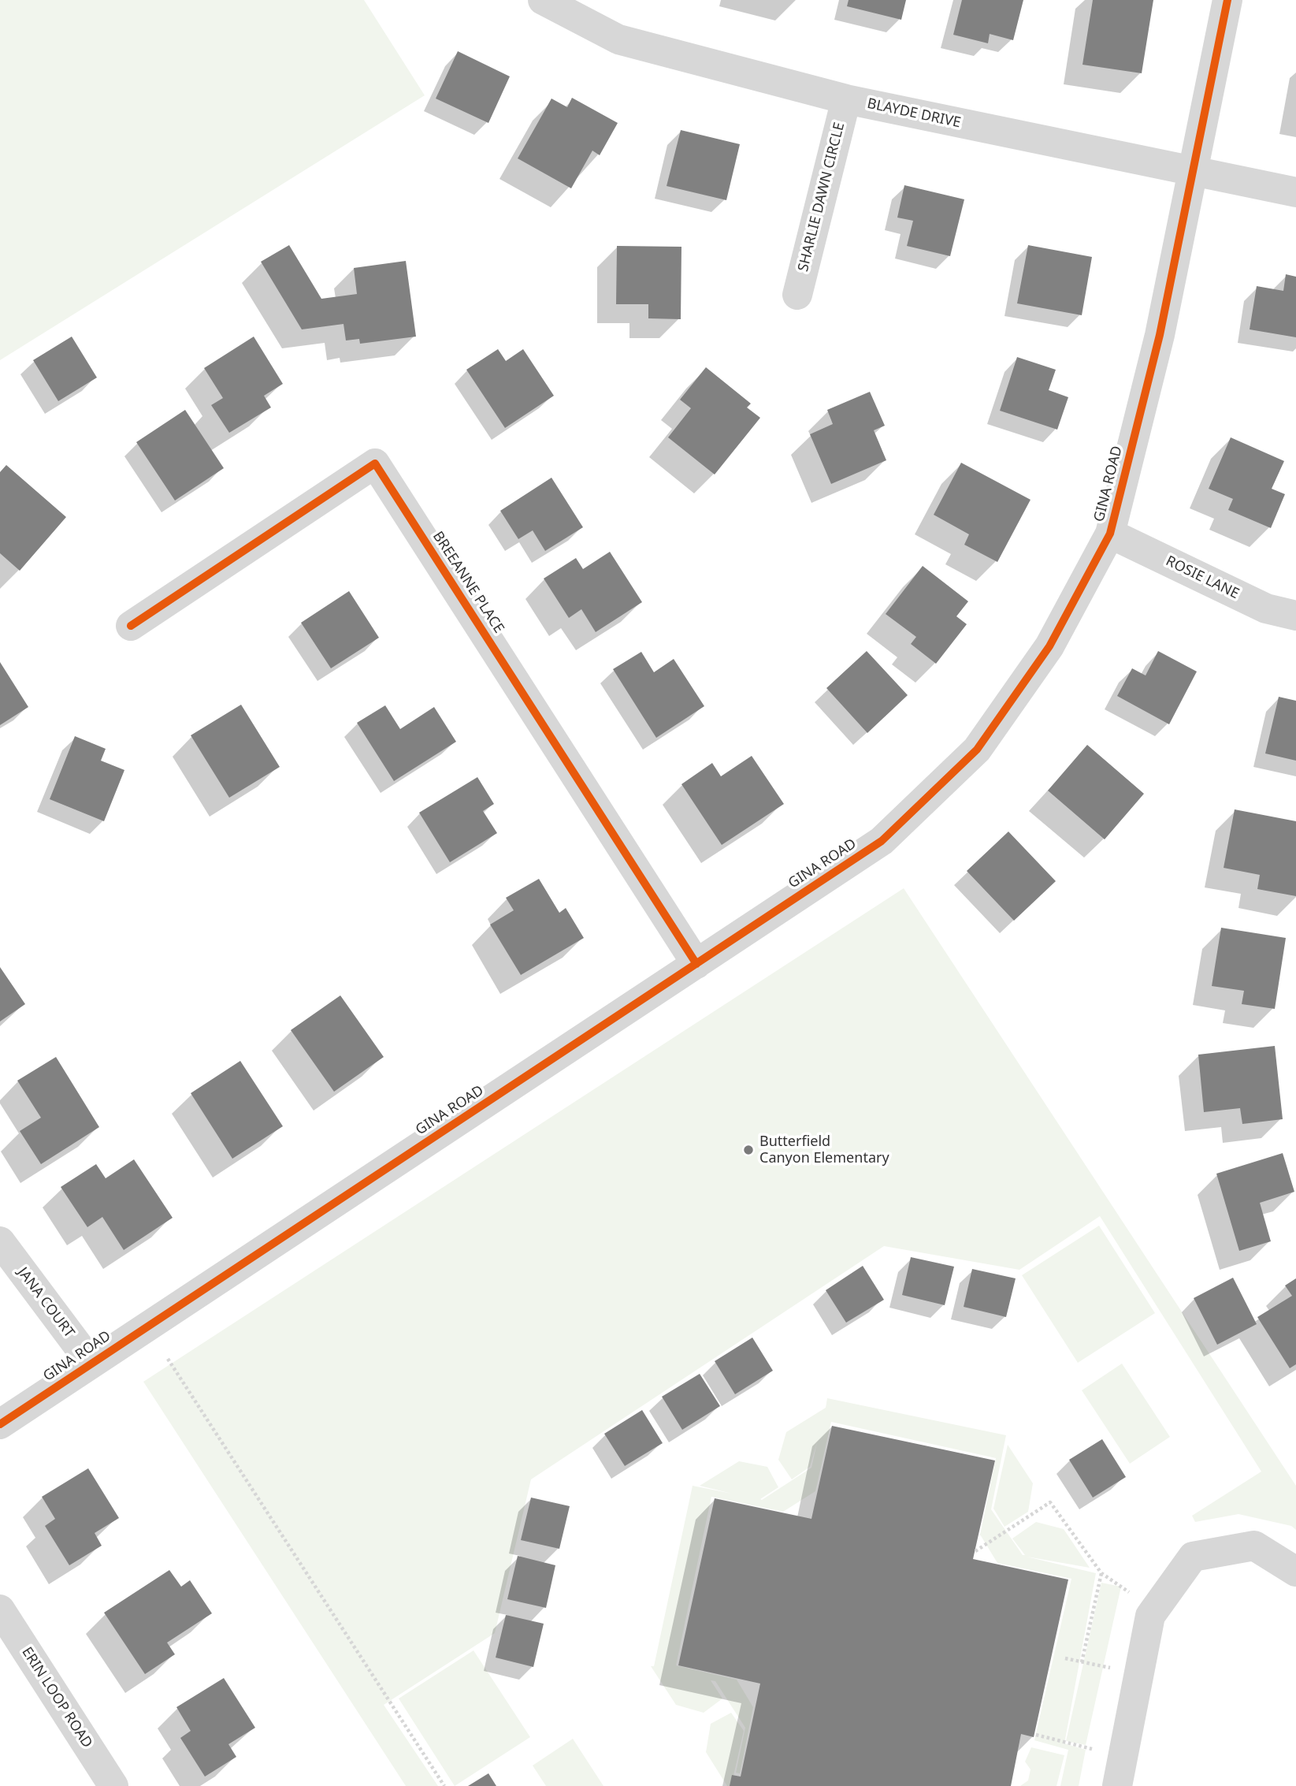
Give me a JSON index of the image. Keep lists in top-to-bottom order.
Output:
{
  "streets": {
    "street": [
      "BLAYDE DRIVE",
      "SHARLIE DAWN CIRCLE",
      "GINA ROAD",
      "ROSIE LANE",
      "BREEANNE PLACE",
      "JANA COURT",
      "ERIN LOOP ROAD"
    ]
  },
  "crossings": [
    ["BLAYDE DRIVE", "SHARLIE DAWN CIRCLE"],
    ["BLAYDE DRIVE", "GINA ROAD"],
    ["GINA ROAD", "ROSIE LANE"],
    ["GINA ROAD", "BREEANNE PLACE"],
    ["GINA ROAD", "JANA COURT"]
  ],
  "places": ["Butterfield Canyon Elementary"]
}
